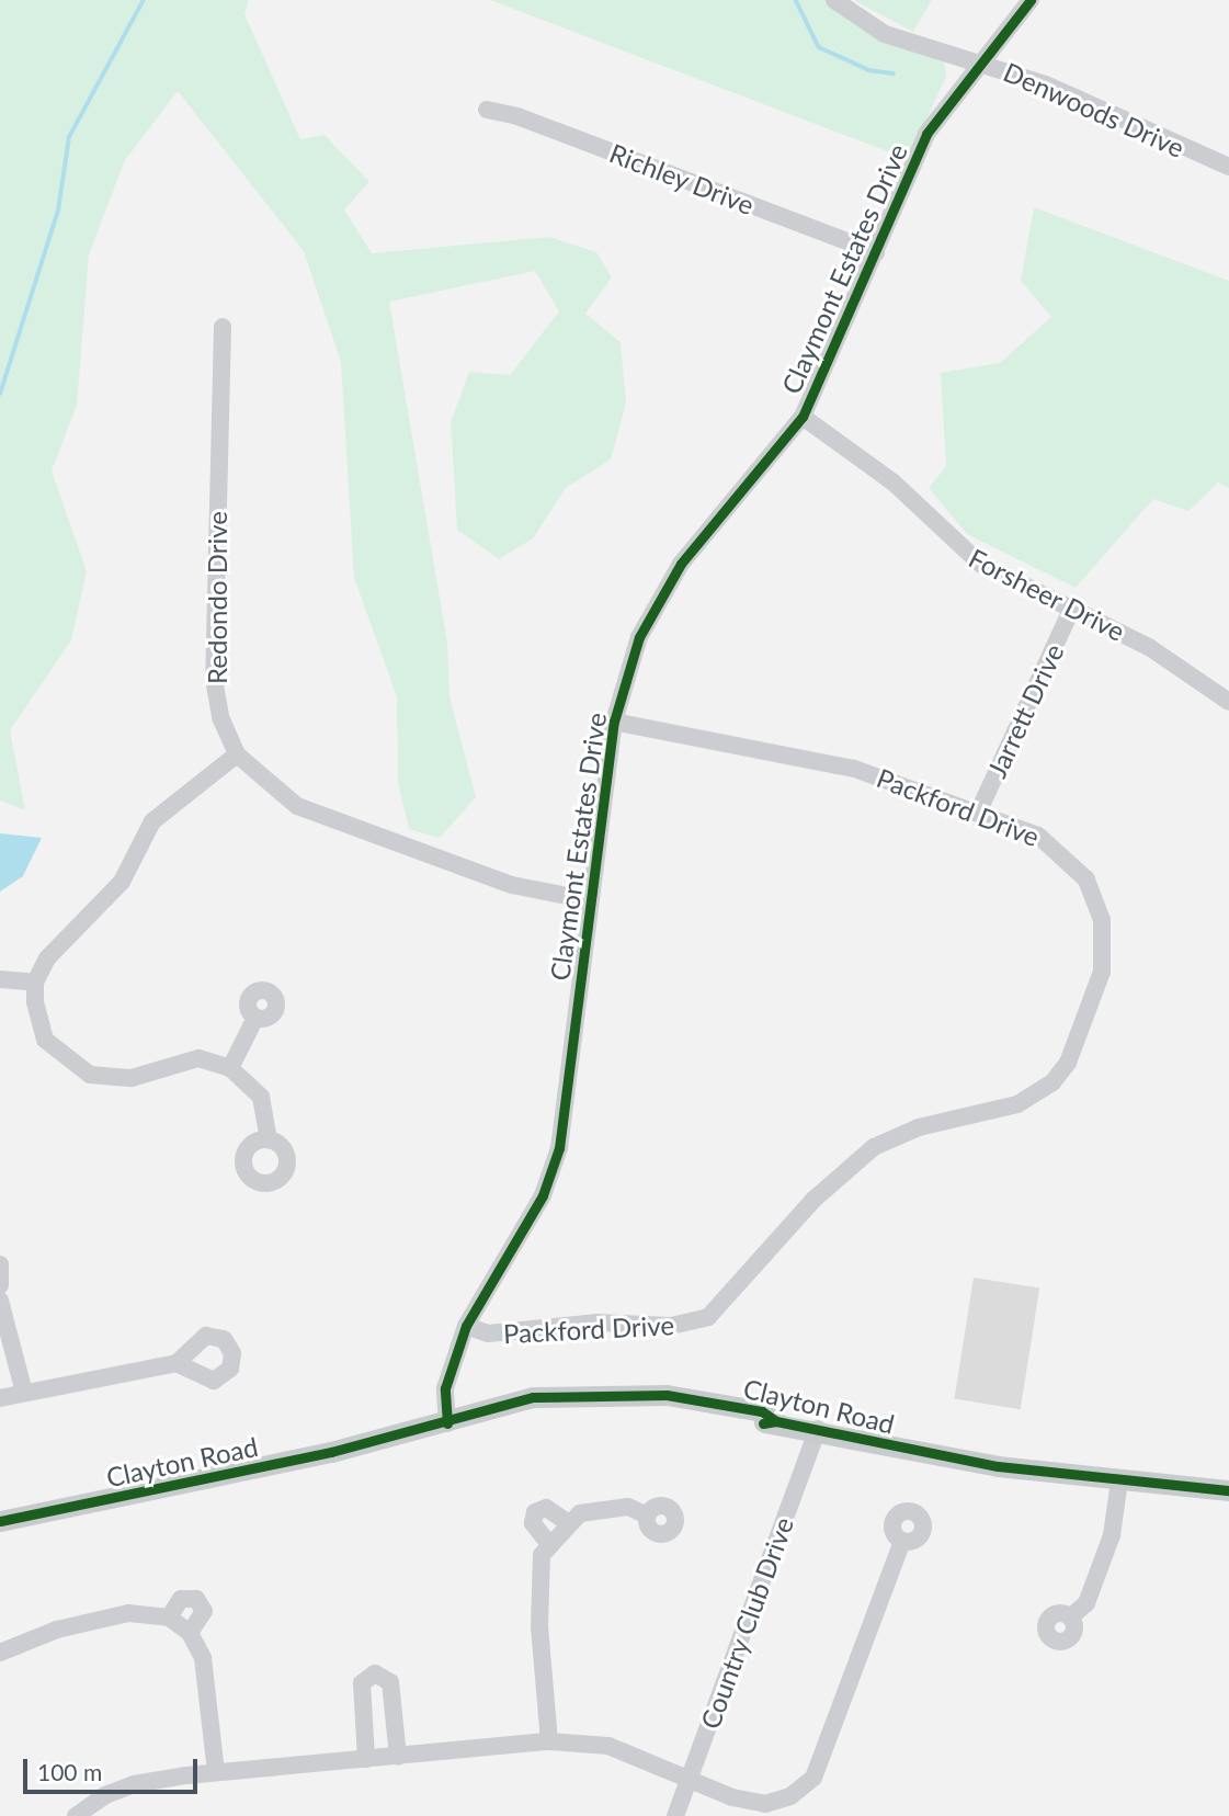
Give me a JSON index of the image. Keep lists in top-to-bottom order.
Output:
{
  "streets": {
    "main road": ["Clayton Road"],
    "street": [
      "Denwoods Drive",
      "Richley Drive",
      "Claymont Estates Drive",
      "Forsheer Drive",
      "Redondo Drive",
      "Jarrett Drive",
      "Packford Drive",
      "Country Club Drive"
    ]
  },
  "crossings": [
    ["Denwoods Drive", "Claymont Estates Drive"],
    ["Richley Drive", "Claymont Estates Drive"],
    ["Claymont Estates Drive", "Forsheer Drive"],
    ["Claymont Estates Drive", "Redondo Drive"],
    ["Claymont Estates Drive", "Packford Drive"],
    ["Claymont Estates Drive", "Clayton Road"],
    ["Forsheer Drive", "Jarrett Drive"],
    ["Jarrett Drive", "Packford Drive"],
    ["Clayton Road", "Country Club Drive"]
  ],
  "scale_bar": "100 m"
}
